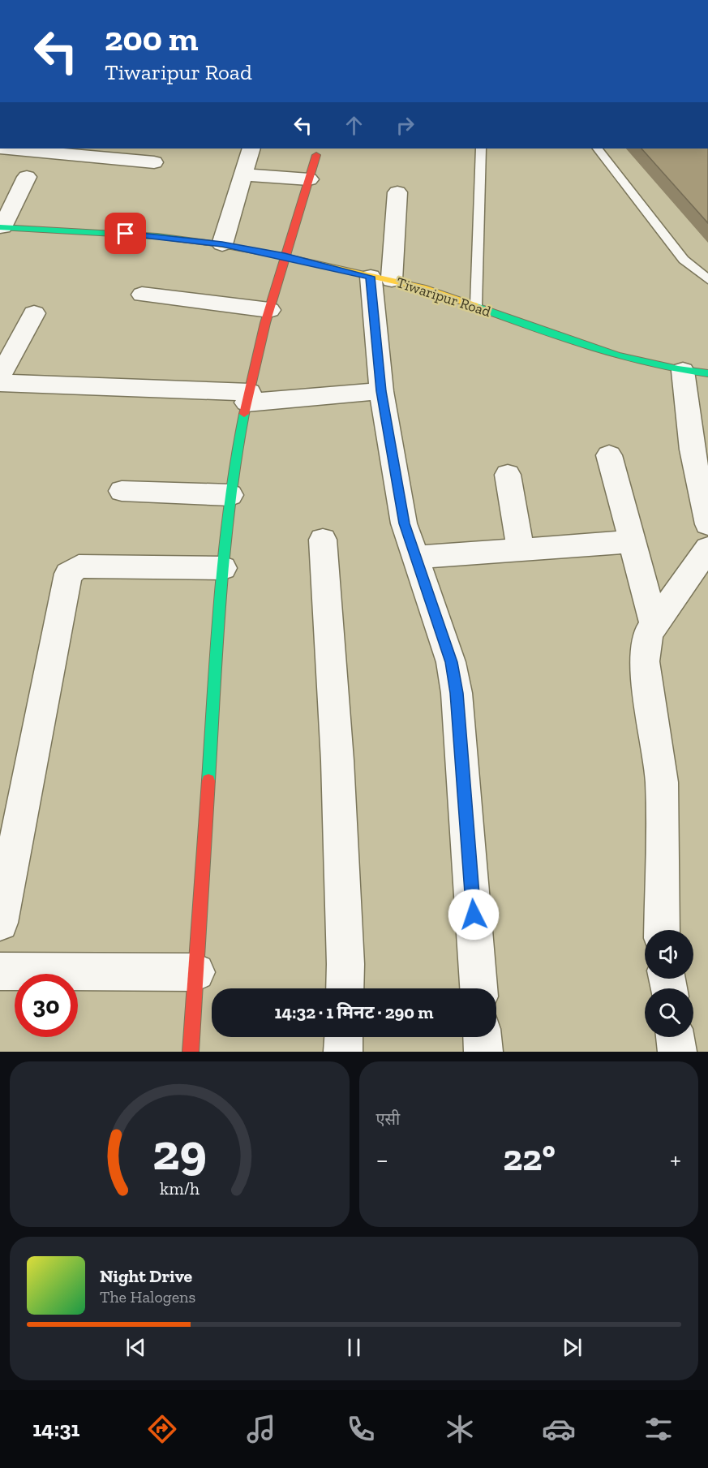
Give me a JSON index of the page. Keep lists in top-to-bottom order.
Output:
{
  "streets": {
    "street": ["Tiwaripur Road"]
  },
  "page": {
    "turn": ["200 m", "Tiwaripur Road"],
    "limit": "30",
    "trip": "14:32 · 1 मिनट · 290 m",
    "tile": "एसी",
    "heat": ["−", "22°", "+"],
    "song": ["Night Drive", "The Halogens"],
    "tabs": "14:31",
    "gauge": ["29", "km/h"]
  }
}
